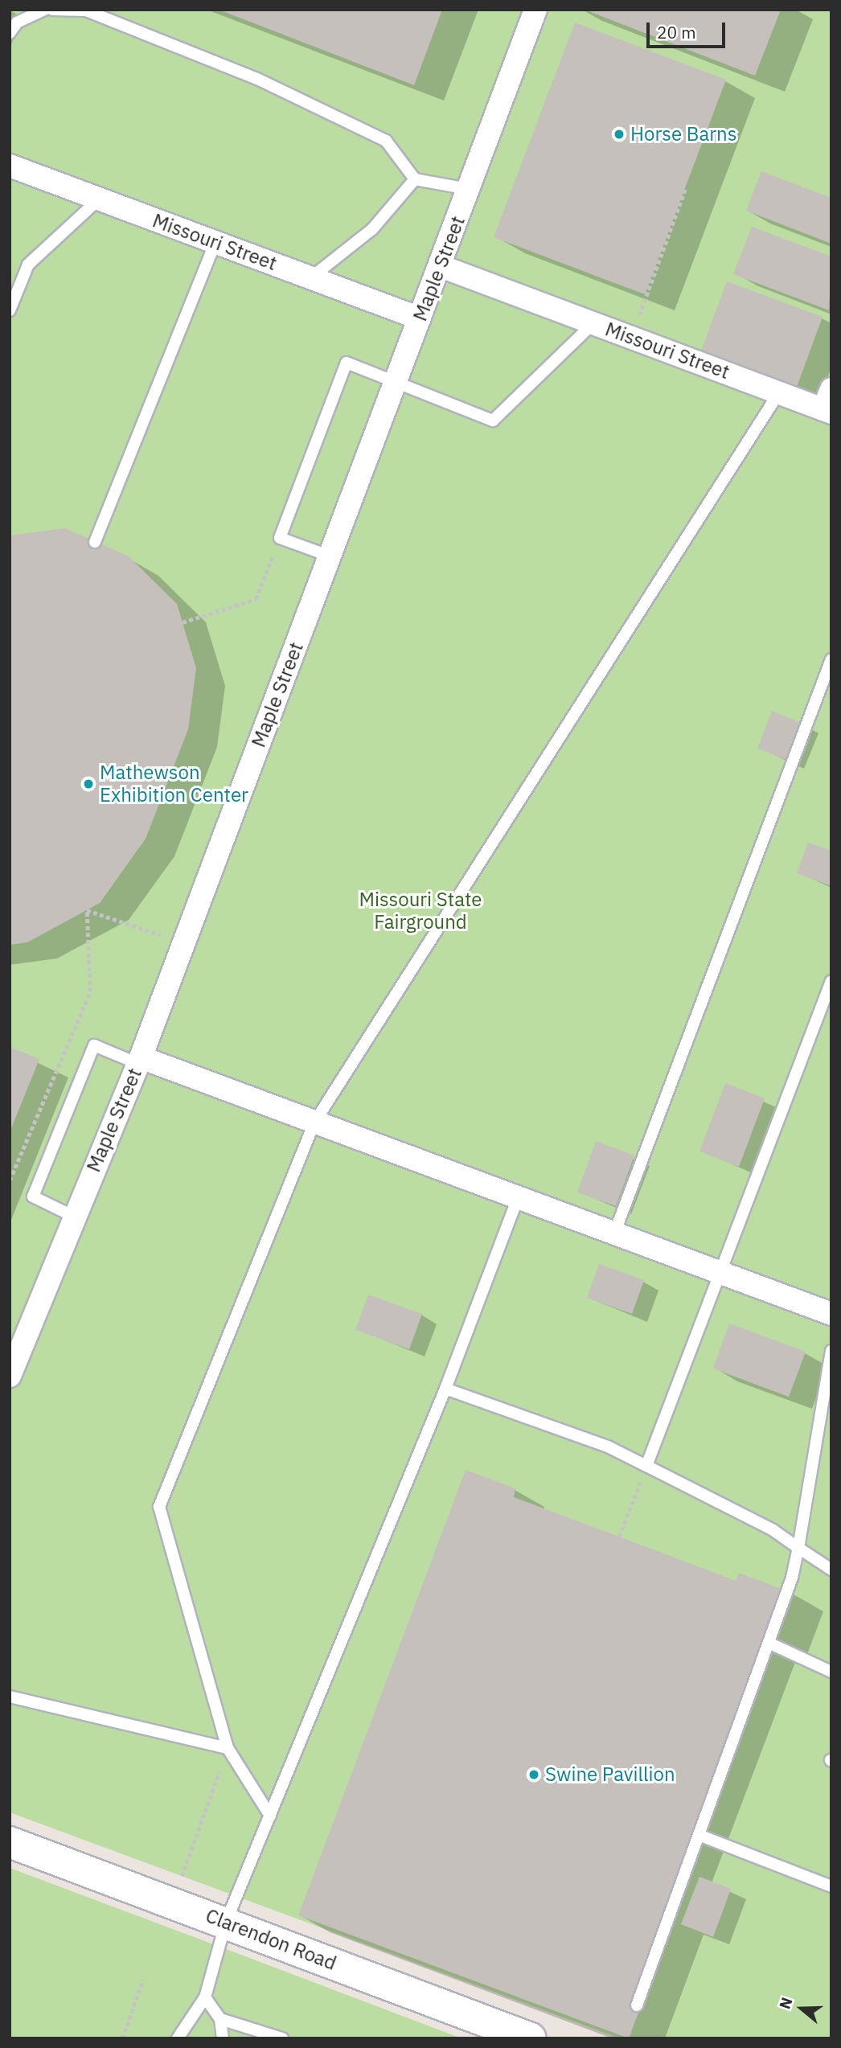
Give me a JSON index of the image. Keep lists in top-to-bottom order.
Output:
{
  "streets": {
    "street": ["Missouri Street", "Maple Street", "Clarendon Road"]
  },
  "crossings": [
    ["Missouri Street", "Maple Street"]
  ],
  "parks": ["Missouri State Fairground"],
  "places": ["Horse Barns", "Mathewson Exhibition Center", "Swine Pavillion"],
  "scale_bar": "20 m",
  "north": "left"
}
